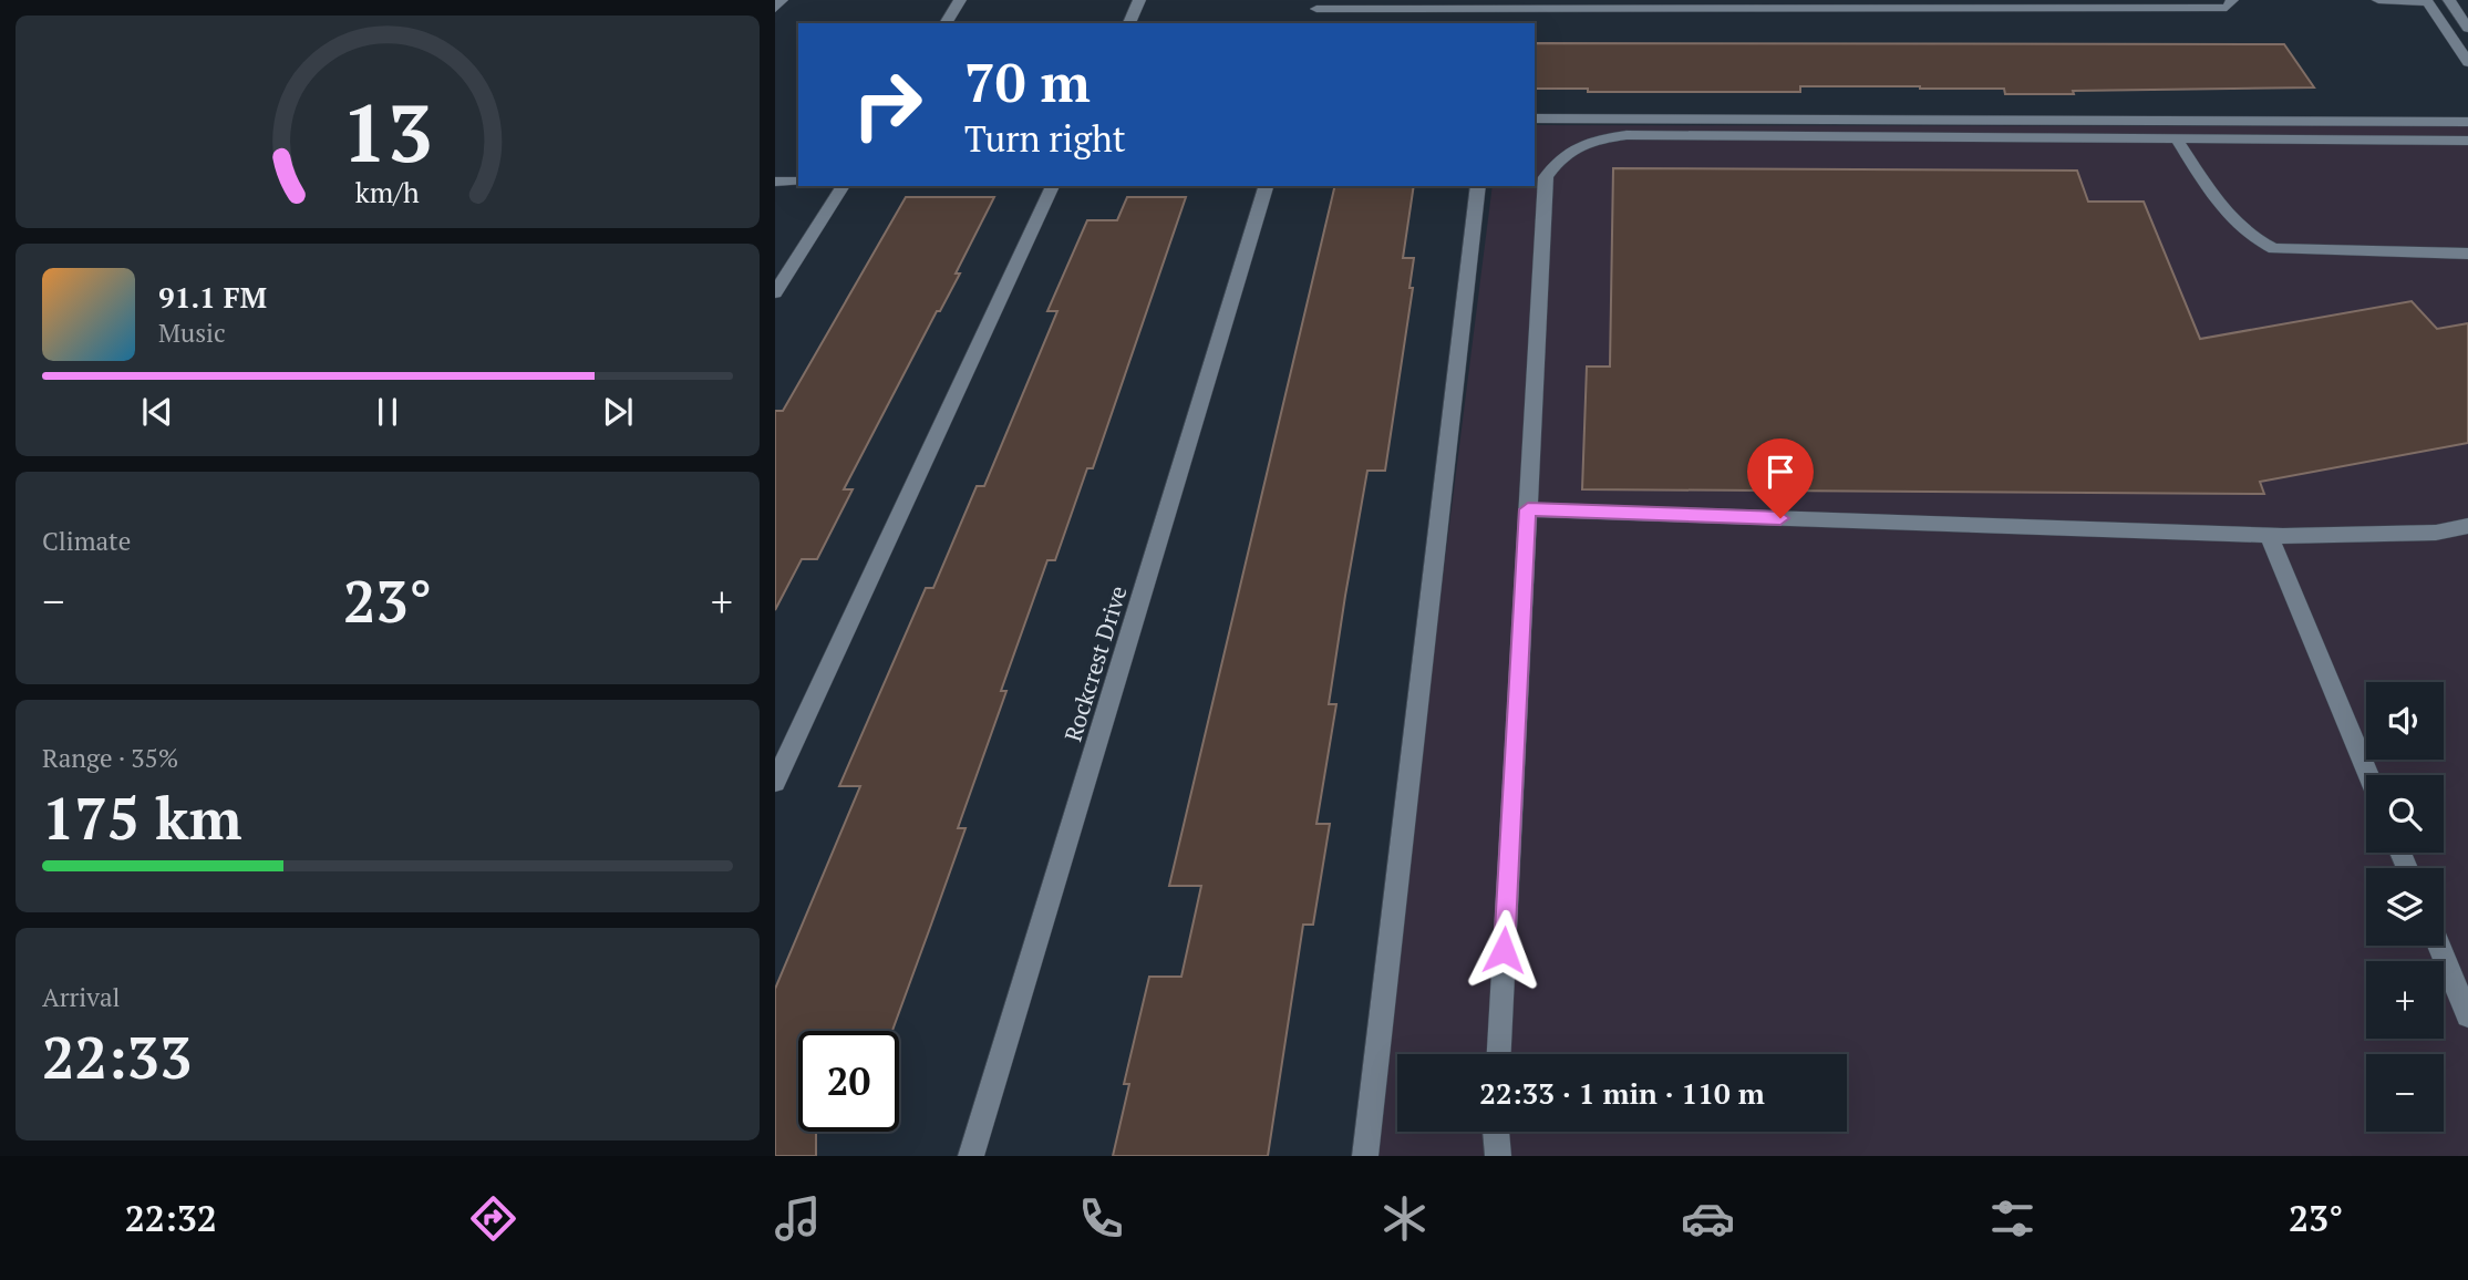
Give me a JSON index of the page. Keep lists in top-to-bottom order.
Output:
{
  "streets": {
    "street": ["Rockcrest Drive"]
  },
  "page": {
    "turn": ["70 m", "Turn right"],
    "song": ["91.1 FM", "Music"],
    "tile": [
      "Climate",
      ["Range · 35%", "175 km"],
      ["Arrival", "22:33"]
    ],
    "heat": ["−", "23°", "+"],
    "map_buttons": ["+", "−"],
    "limit": "20",
    "trip": "22:33 · 1 min · 110 m",
    "tabs": ["22:32", "23°"],
    "gauge": ["13", "km/h"]
  }
}
